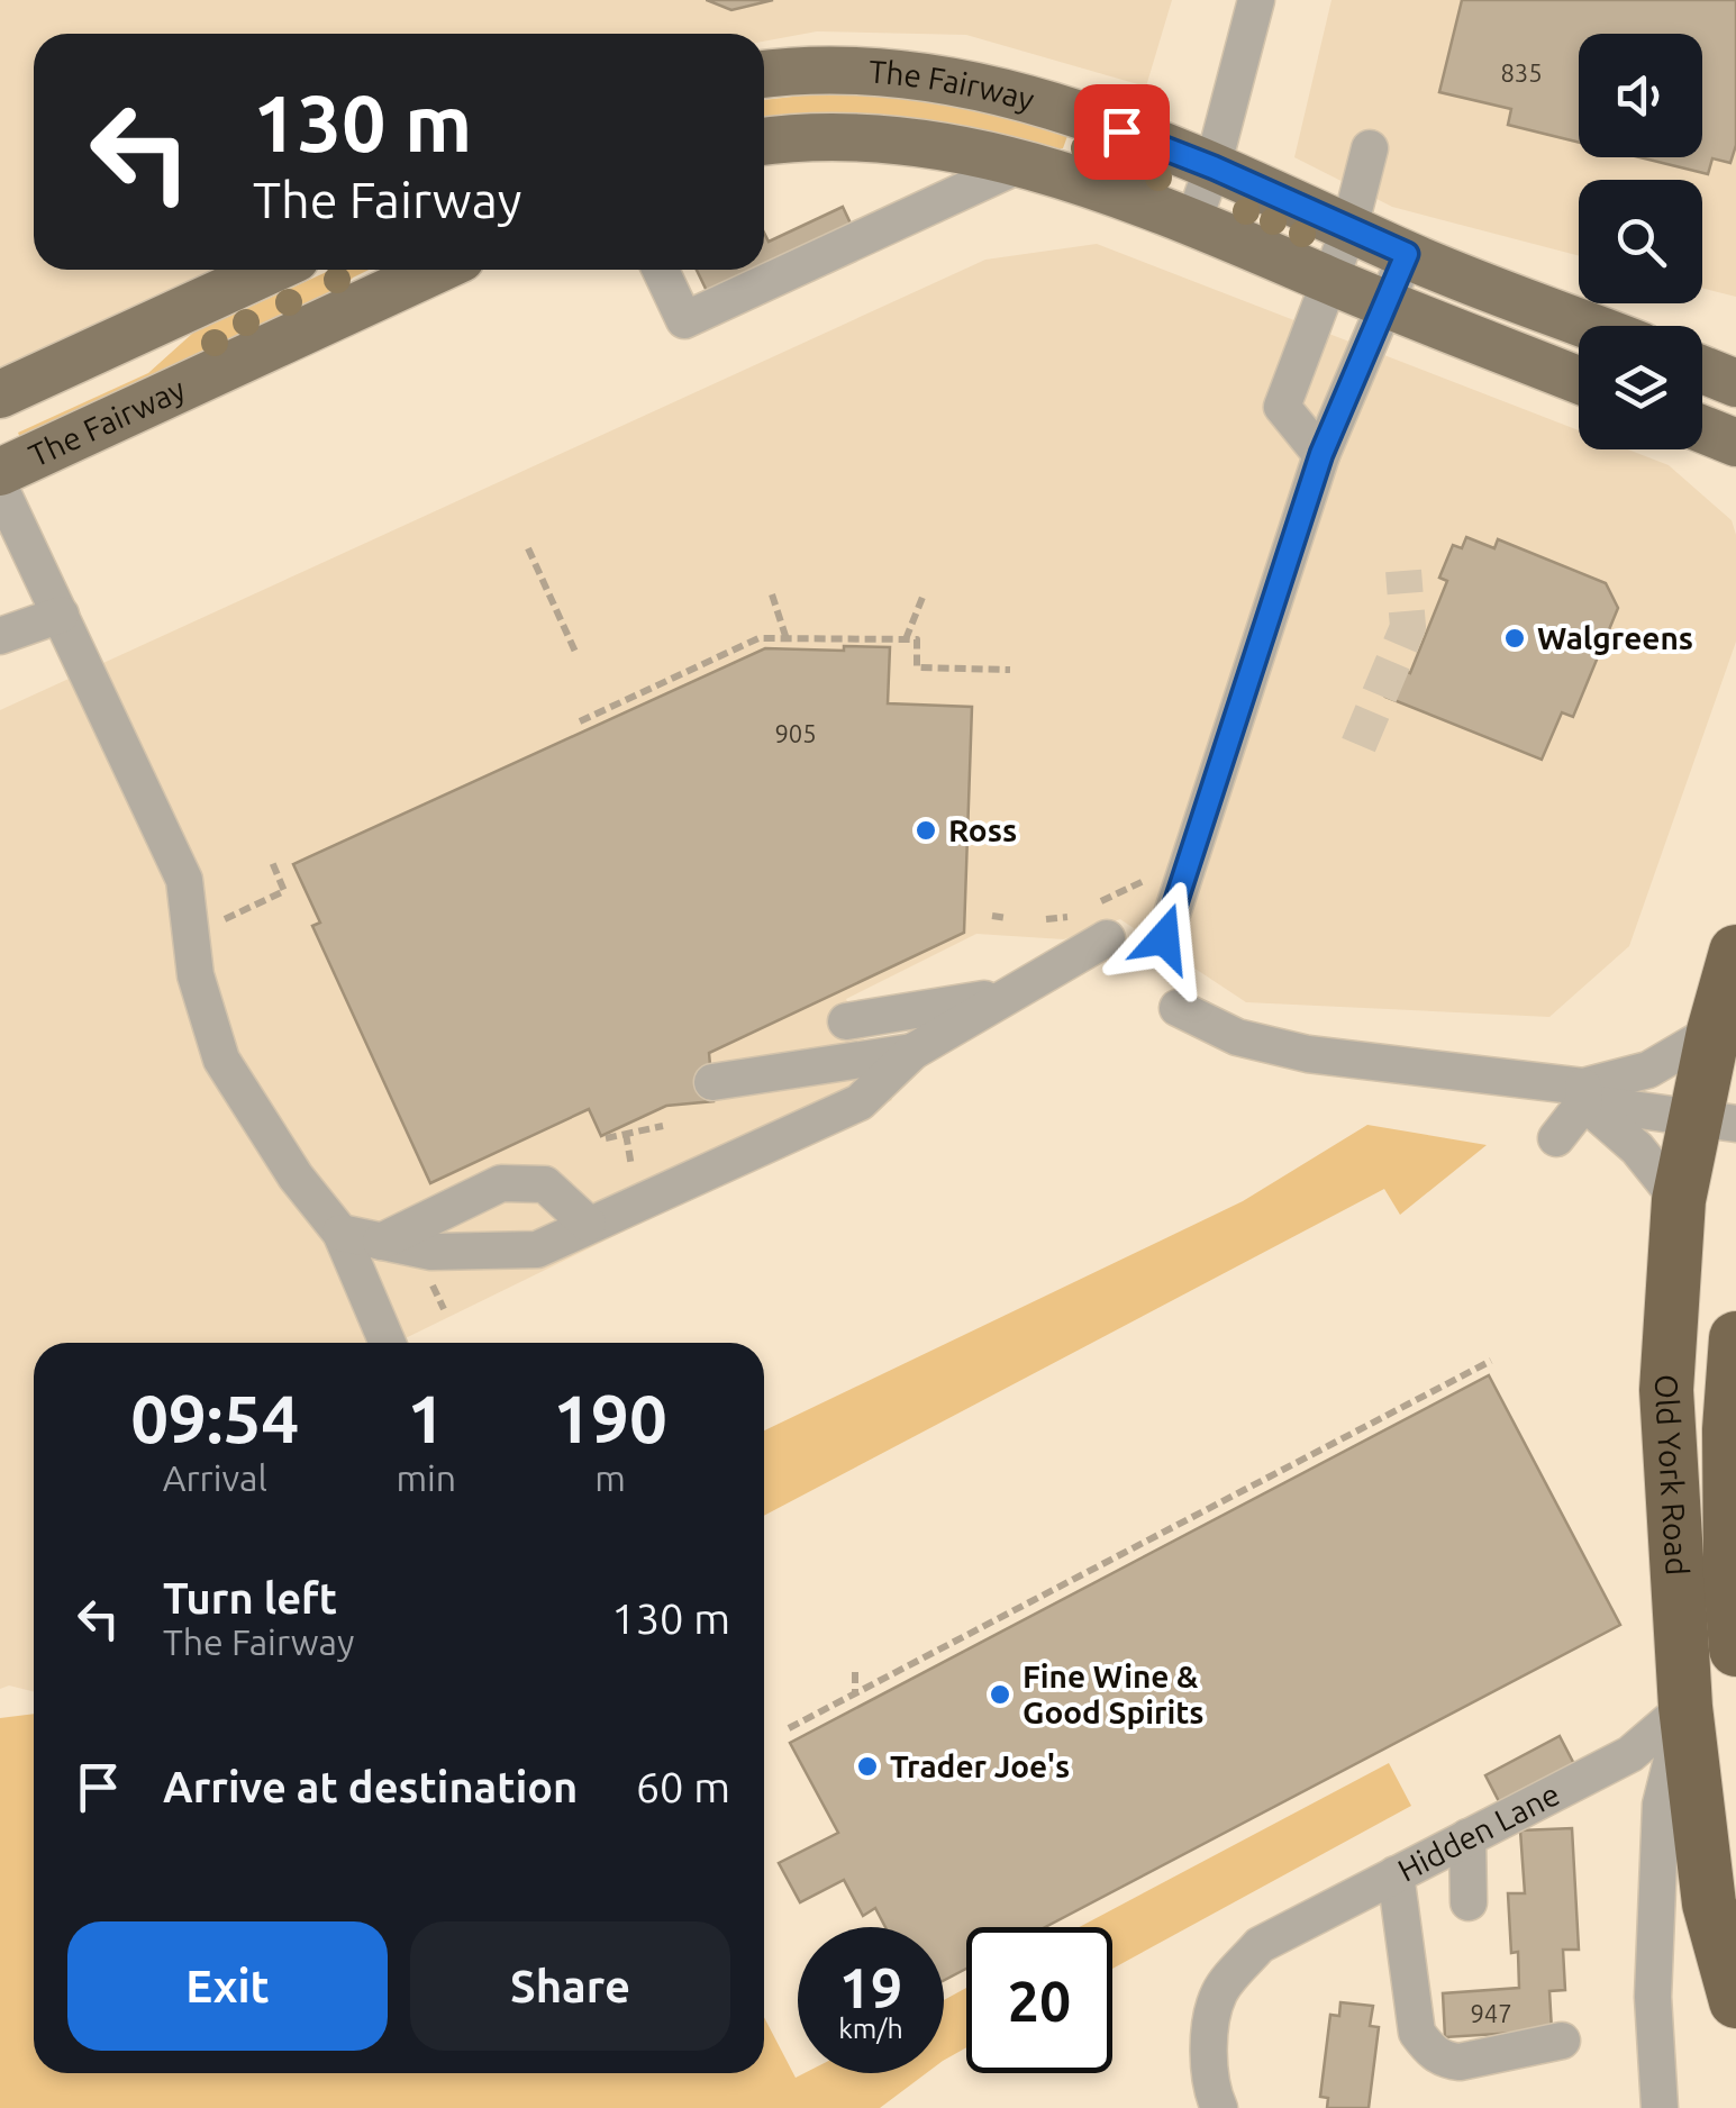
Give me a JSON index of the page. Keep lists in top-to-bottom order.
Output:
{
  "streets": {
    "highway": ["Old York Road"],
    "main road": ["The Fairway"],
    "street": ["Hidden Lane"]
  },
  "crossings": [
    ["Old York Road", "Hidden Lane"]
  ],
  "places": [
    "Walgreens",
    "Ross",
    "Fine Wine & Good Spirits",
    "Trader Joe's"
  ],
  "house_numbers": ["835", "905", "947"],
  "page": {
    "turn": ["130 m", "The Fairway"],
    "eta": [
      "09:54",
      "Arrival",
      "1",
      "min",
      "190",
      "m"
    ],
    "list": [
      {
        "name": "Turn left",
        "note": "The Fairway",
        "value": "130 m"
      },
      {
        "name": "Arrive at destination",
        "value": "60 m"
      }
    ],
    "buttons": ["Exit", "Share"],
    "speed": "19 km/h",
    "limit": "20"
  }
}
